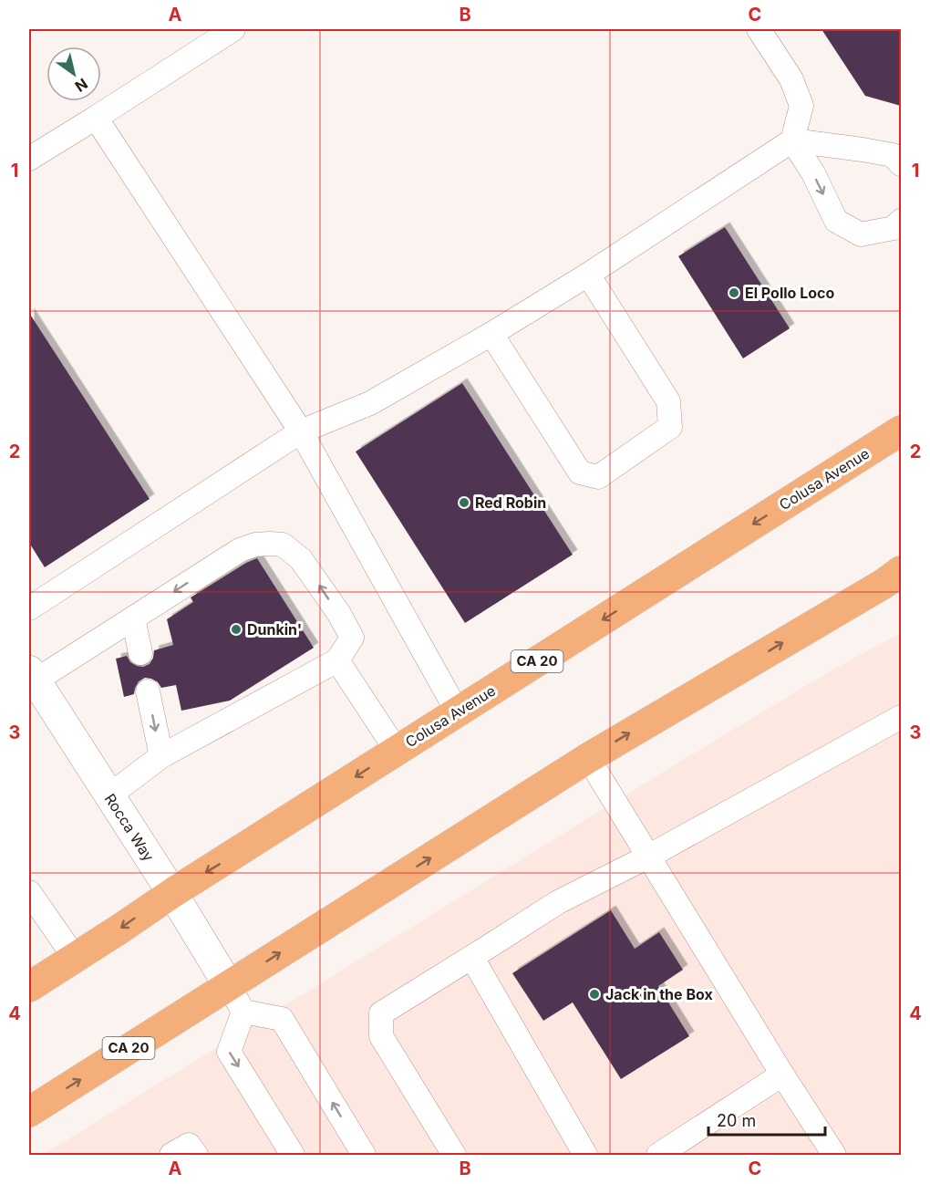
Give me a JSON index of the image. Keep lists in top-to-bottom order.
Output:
{
  "streets": {
    "highway": ["Colusa Avenue", "CA 20"],
    "street": ["Rocca Way"]
  },
  "crossings": [
    ["Colusa Avenue", "Rocca Way"],
    ["CA 20", "Rocca Way"]
  ],
  "places": [
    "El Pollo Loco",
    "Red Robin",
    "Dunkin'",
    "Jack in the Box"
  ],
  "scale_bar": "20 m",
  "north": "bottom right",
  "grid": {
    "columns": ["A", "B", "C"],
    "rows": [
      "1",
      "2",
      "3",
      "4"
    ]
  }
}
